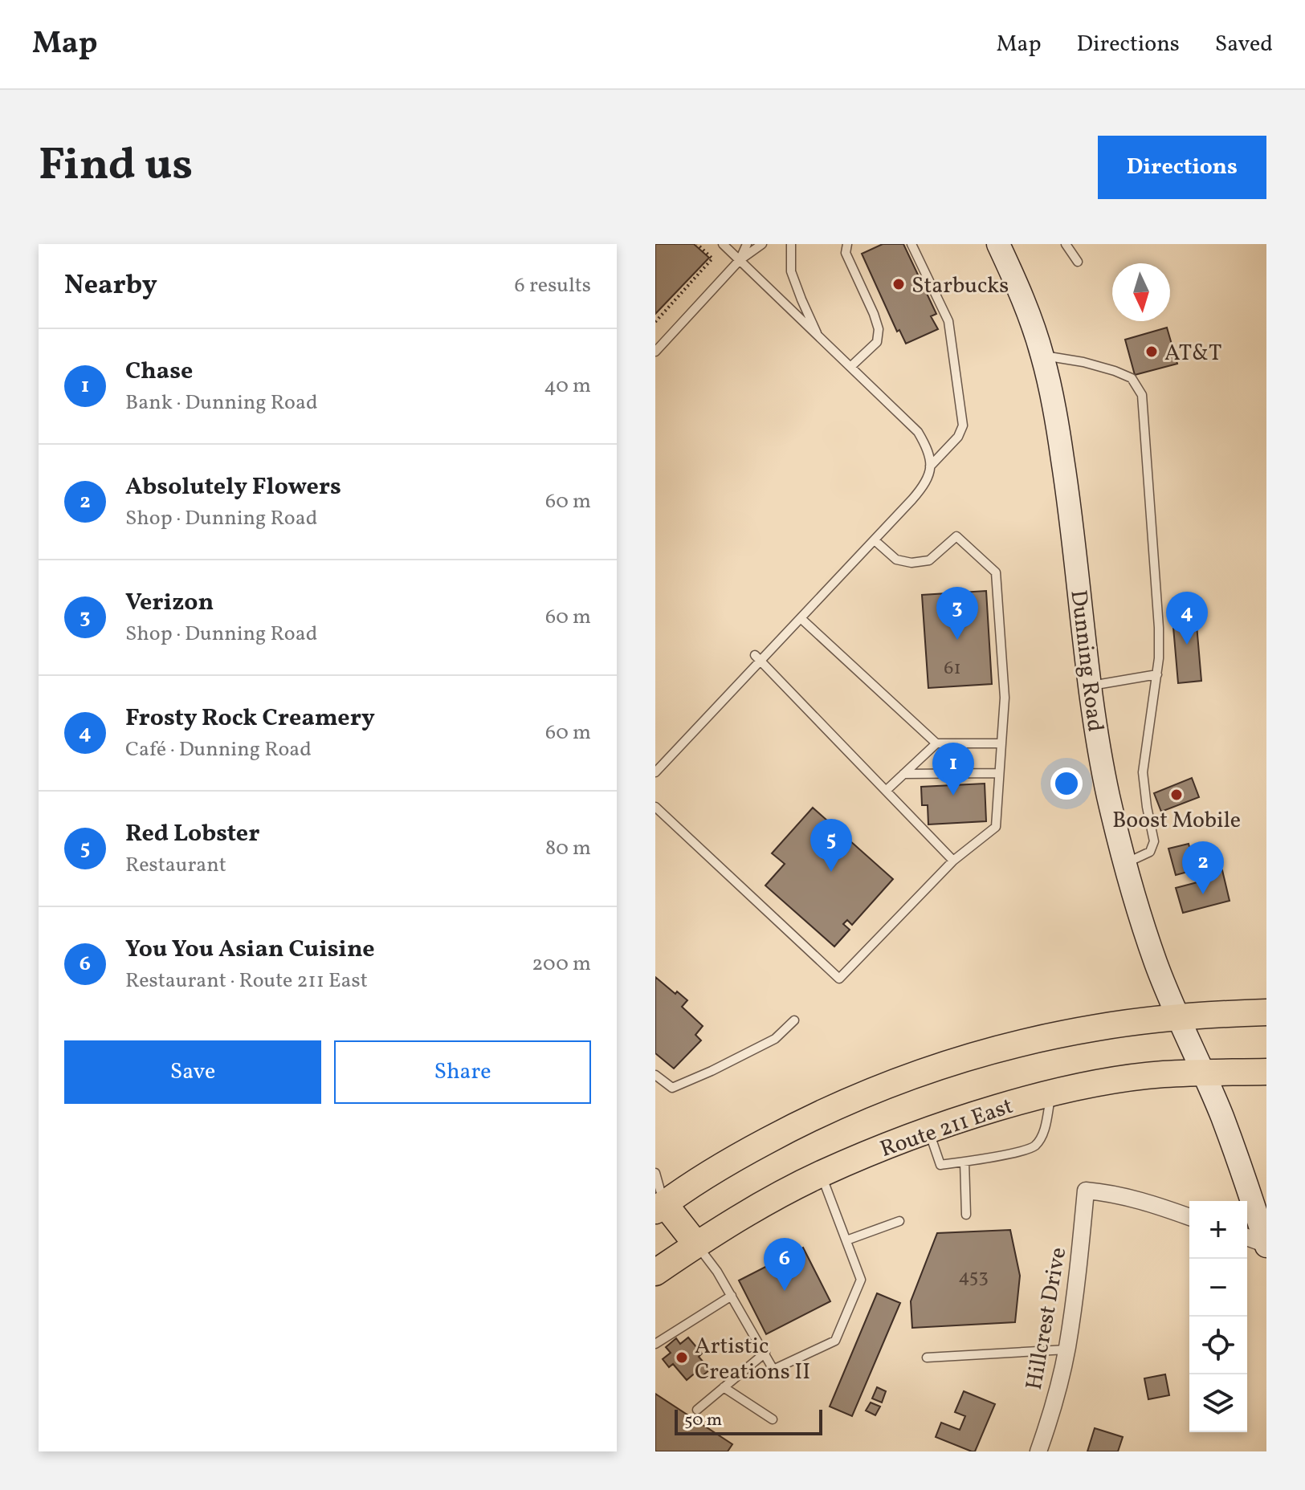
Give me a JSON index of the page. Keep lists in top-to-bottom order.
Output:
{
  "streets": {
    "main road": ["Route 211 East"],
    "street": ["Dunning Road", "Hillcrest Drive"]
  },
  "crossings": [
    ["Dunning Road", "Route 211 East"]
  ],
  "places": [
    "Starbucks",
    "AT&T",
    "Boost Mobile",
    "Artistic Creations II"
  ],
  "house_numbers": ["61", "453"],
  "scale_bar": "50 m",
  "north": "bottom",
  "page": {
    "header": "Map",
    "nav": ["Map", "Directions", "Saved"],
    "title": "Find us",
    "buttons": [
      "Directions",
      ["Save", "Share"]
    ],
    "heading": ["Nearby", "6 results"],
    "list": [
      {
        "mark": "1",
        "name": "Chase",
        "note": "Bank · Dunning Road",
        "value": "40 m"
      },
      {
        "mark": "2",
        "name": "Absolutely Flowers",
        "note": "Shop · Dunning Road",
        "value": "60 m"
      },
      {
        "mark": "3",
        "name": "Verizon",
        "note": "Shop · Dunning Road",
        "value": "60 m"
      },
      {
        "mark": "4",
        "name": "Frosty Rock Creamery",
        "note": "Café · Dunning Road",
        "value": "60 m"
      },
      {
        "mark": "5",
        "name": "Red Lobster",
        "note": "Restaurant",
        "value": "80 m"
      },
      {
        "mark": "6",
        "name": "You You Asian Cuisine",
        "note": "Restaurant · Route 211 East",
        "value": "200 m"
      }
    ],
    "pins": [
      "3",
      "4",
      "1",
      "5",
      "2",
      "6"
    ],
    "map_buttons": ["+", "−"],
    "scale": "50 m"
  }
}
